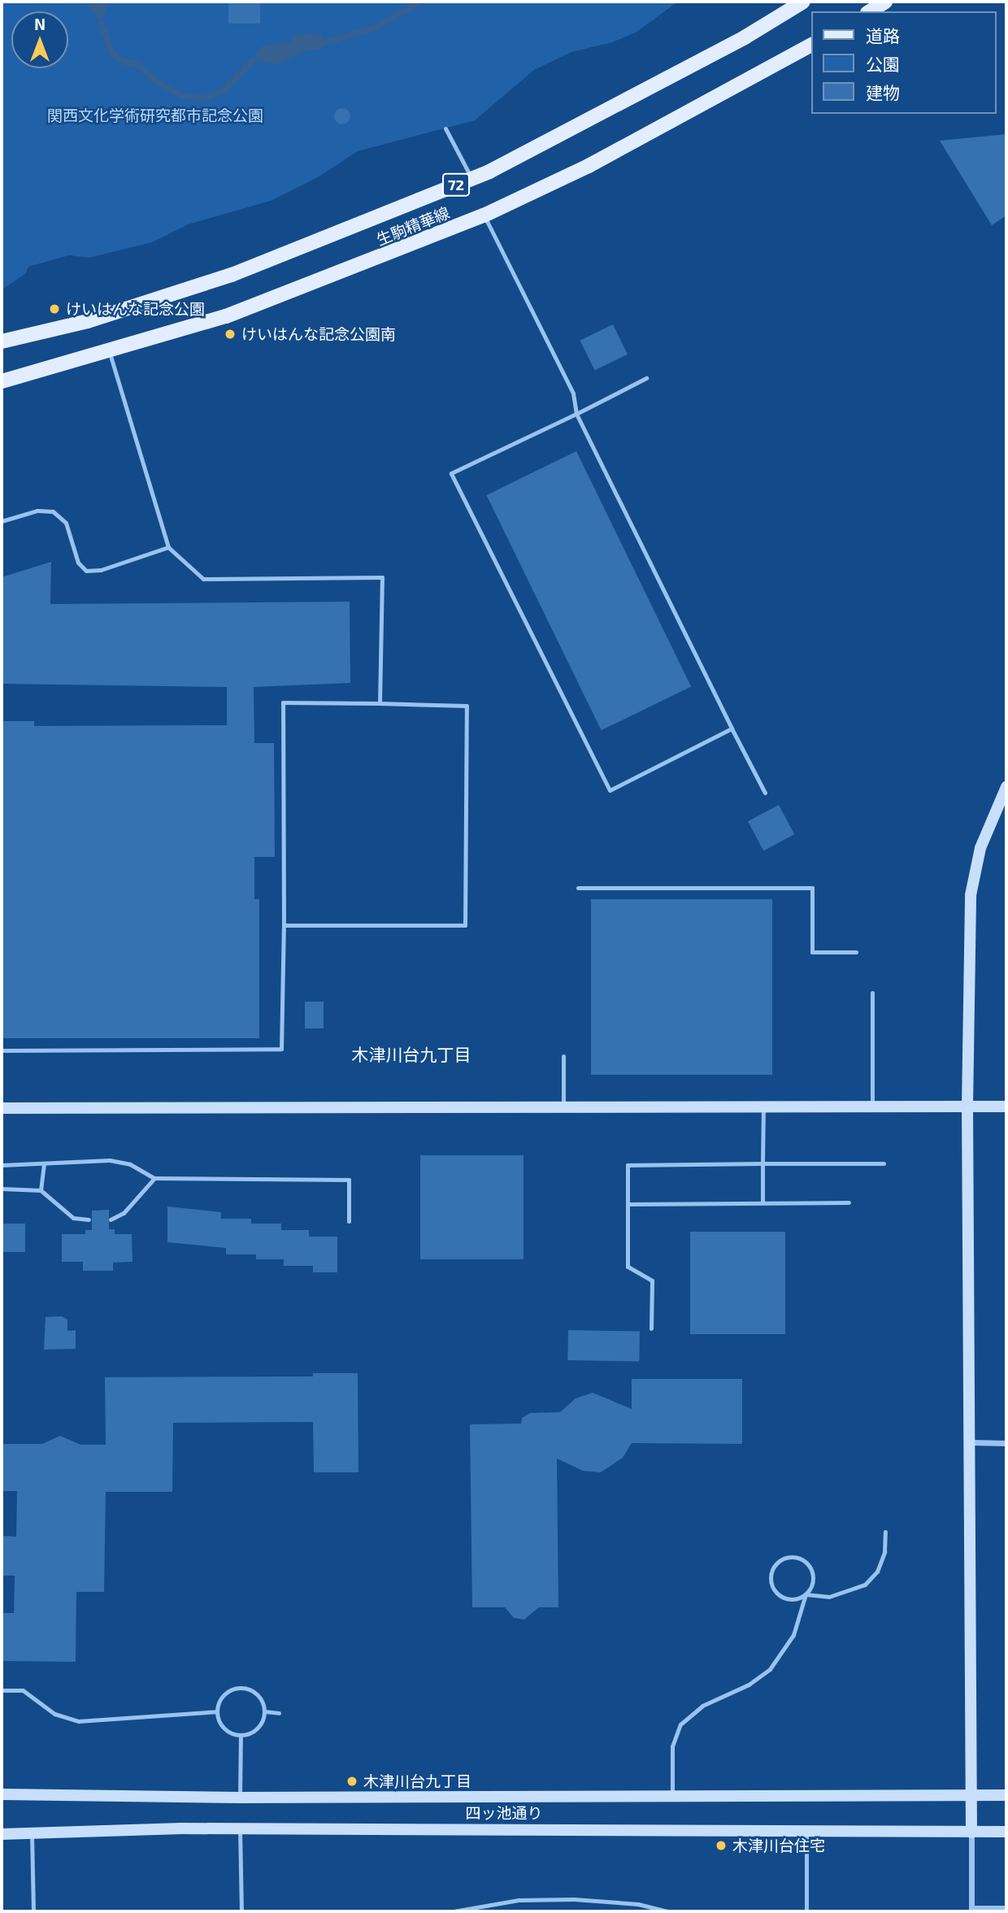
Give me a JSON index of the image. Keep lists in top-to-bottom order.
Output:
{
  "streets": {
    "main road": ["72", "生駒精華線"],
    "street": ["四ッ池通り"]
  },
  "districts": ["木津川台九丁目"],
  "parks": ["関西文化学術研究都市記念公園"],
  "places": [
    "けいはんな記念公園",
    "けいはんな記念公園南",
    "木津川台九丁目",
    "木津川台住宅"
  ],
  "legend": ["道路", "公園", "建物"],
  "north": "top"
}
